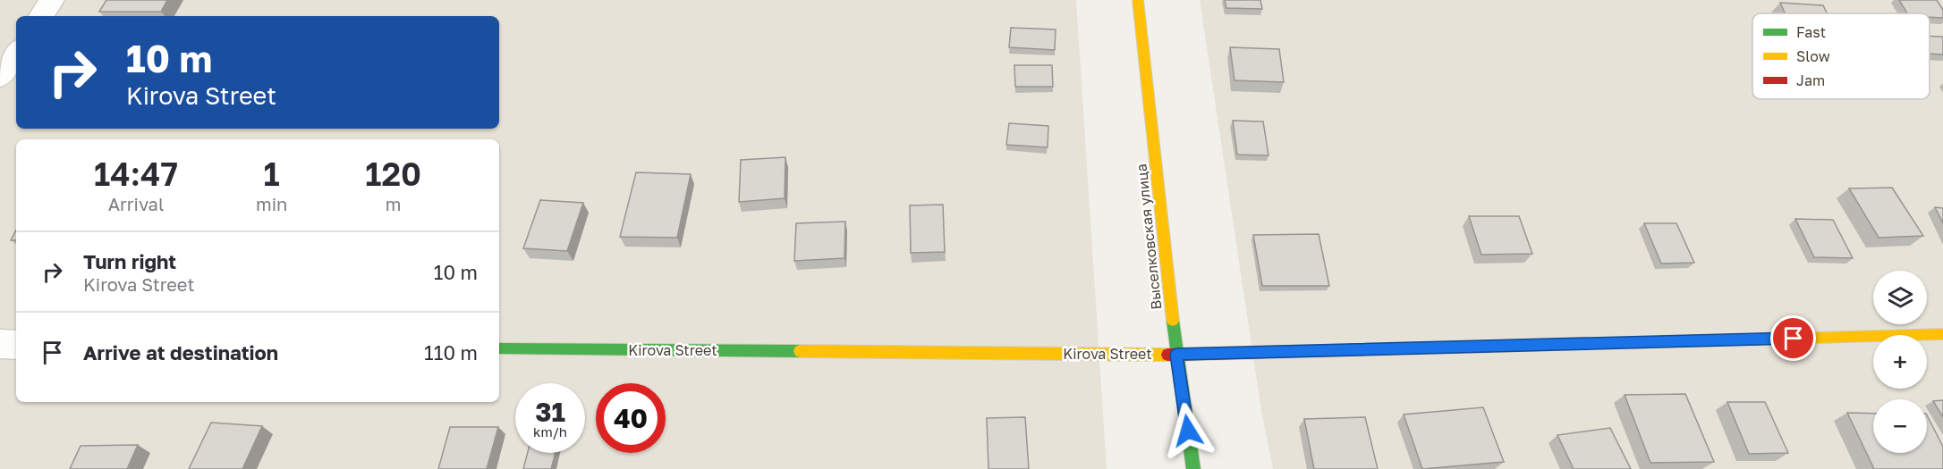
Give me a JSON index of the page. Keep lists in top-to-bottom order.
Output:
{
  "streets": {
    "street": ["Выселковская улица", "Kirova Street"]
  },
  "crossings": [
    ["Выселковская улица", "Kirova Street"]
  ],
  "legend": ["Fast", "Slow", "Jam"],
  "page": {
    "turn": ["10 m", "Kirova Street"],
    "eta": [
      "14:47",
      "Arrival",
      "1",
      "min",
      "120",
      "m"
    ],
    "list": [
      {
        "name": "Turn right",
        "note": "Kirova Street",
        "value": "10 m"
      },
      {
        "name": "Arrive at destination",
        "value": "110 m"
      }
    ],
    "map_buttons": ["+", "−"],
    "speed": "31 km/h",
    "limit": "40"
  }
}
